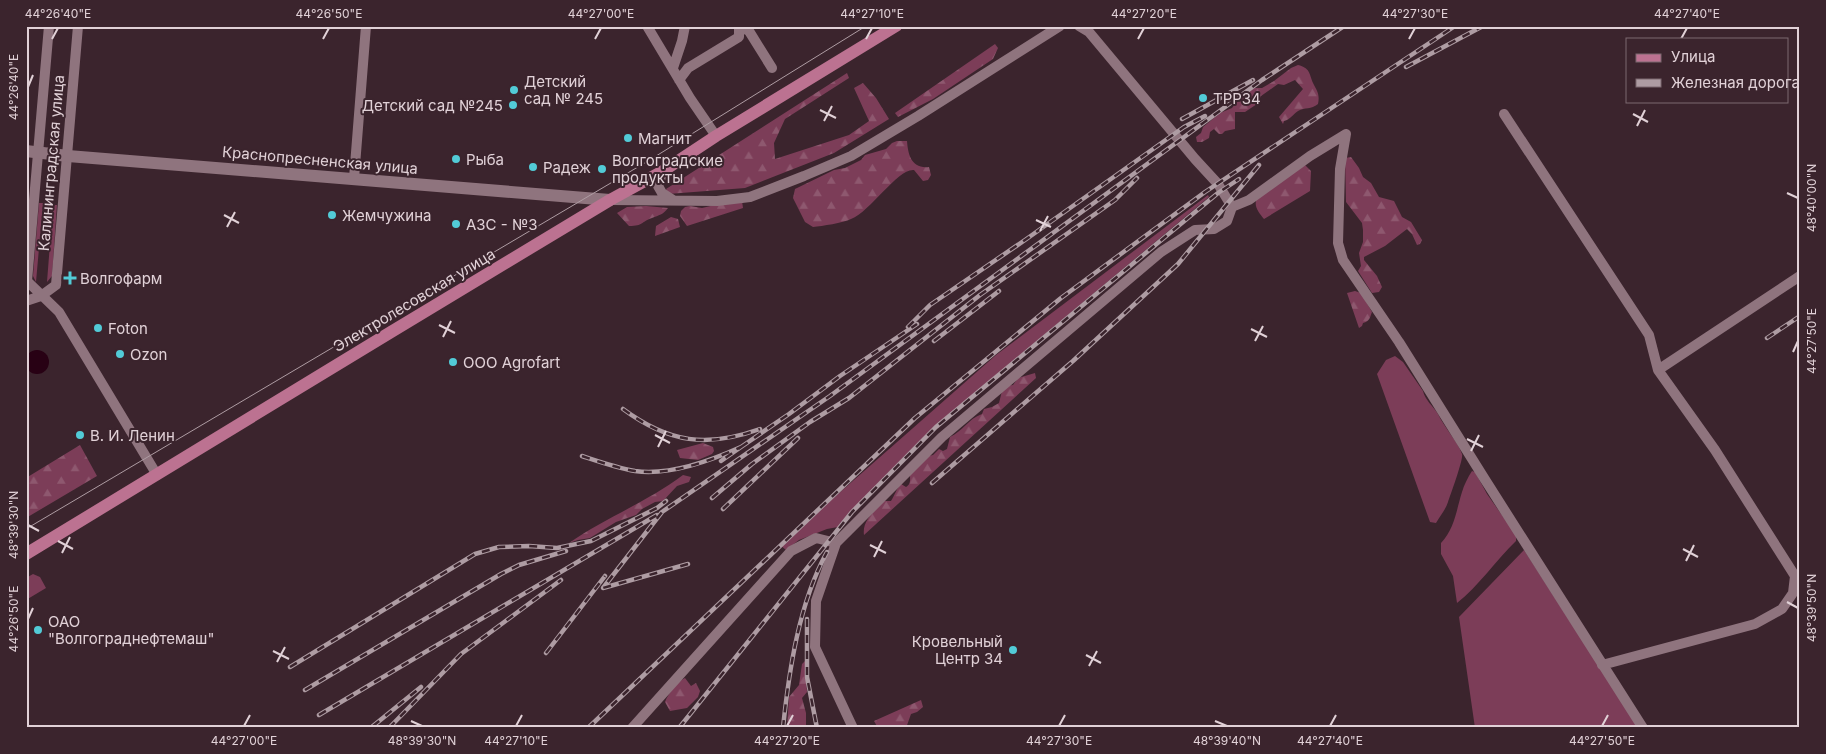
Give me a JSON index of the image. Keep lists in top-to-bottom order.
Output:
{
  "streets": {
    "main road": ["Электролесовская улица"],
    "street": ["Краснопресненская улица", "Калининградская улица"]
  },
  "crossings": [
    ["Краснопресненская улица", "Калининградская улица"],
    ["Краснопресненская улица", "Электролесовская улица"],
    ["Калининградская улица", "Электролесовская улица"]
  ],
  "places": {
    "other": [
      "Детский сад № 245",
      "TPP34",
      "Детский сад №245",
      "Магнит",
      "Рыба",
      "Радеж",
      "Волгоградские продукты",
      "Жемчужина",
      "АЗС - №3",
      "Foton",
      "Ozon",
      "OOO Agrofart",
      "В. И. Ленин",
      "ОАО \"Волгограднефтемаш\"",
      "Кровельный Центр 34"
    ],
    "health": ["Волгофарм"]
  },
  "legend": ["Улица", "Железная дорога"],
  "coordinates": [
    "44°26'40\"E",
    "44°26'50\"E",
    "44°27'00\"E",
    "44°27'10\"E",
    "44°27'20\"E",
    "44°27'30\"E",
    "44°27'40\"E",
    "48°40'00\"N",
    "44°27'50\"E",
    "48°39'30\"N",
    "48°39'50\"N",
    "48°39'40\"N"
  ]
}
